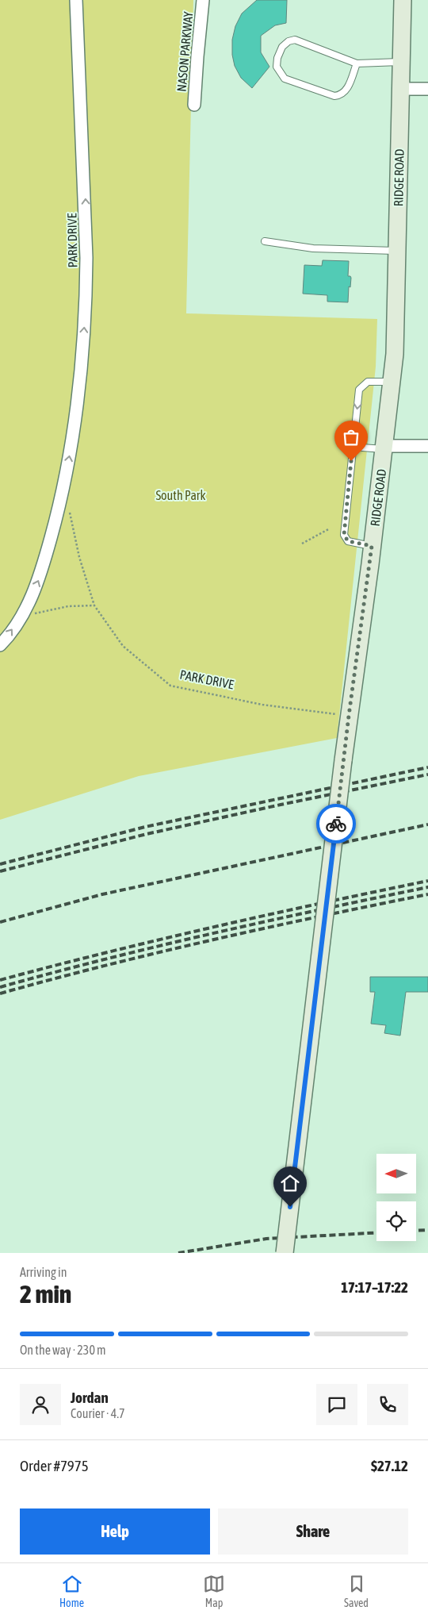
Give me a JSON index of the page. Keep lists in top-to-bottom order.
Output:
{
  "streets": {
    "main road": ["RIDGE ROAD"],
    "street": ["NASON PARKWAY", "PARK DRIVE"]
  },
  "crossings": [
    ["RIDGE ROAD", "PARK DRIVE"]
  ],
  "one_way": ["PARK DRIVE"],
  "parks": ["South Park"],
  "north": "left",
  "page": {
    "heading": ["2 min", "Arriving in", "17:17–17:22"],
    "panel": [
      "Jordan",
      "Courier · 4.7",
      "Order #7975",
      "$27.12"
    ],
    "bar": "On the way · 230 m",
    "buttons": ["Help", "Share"],
    "tabs": ["Home", "Map", "Saved"]
  }
}
